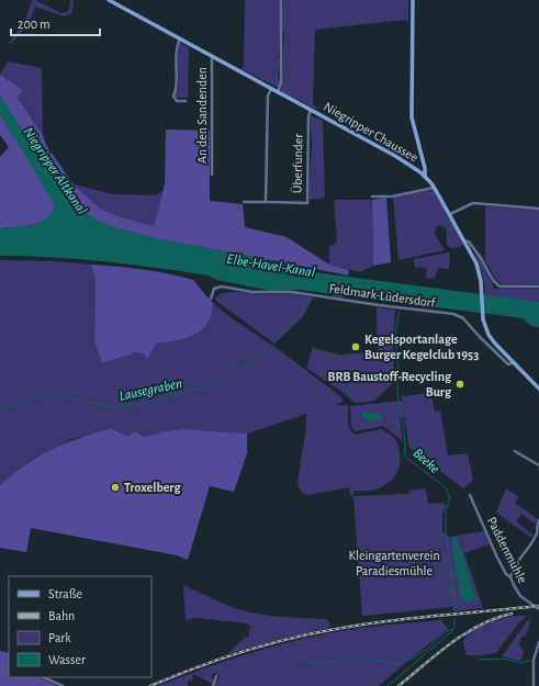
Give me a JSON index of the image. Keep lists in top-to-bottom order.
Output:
{
  "streets": {
    "main road": ["Niegripper Chaussee"],
    "street": [
      "An den Sandenden",
      "Überfunder",
      "Feldmark-Lüdersdorf",
      "Paddenmühle"
    ]
  },
  "crossings": [
    ["An den Sandenden", "Niegripper Chaussee"],
    ["Niegripper Chaussee", "Überfunder"],
    ["Niegripper Chaussee", "Feldmark-Lüdersdorf"]
  ],
  "water": [
    "Niegripper Altkanal",
    "Elbe-Havel-Kanal",
    "Lausegraben",
    "Beeke"
  ],
  "parks": ["Kleingartenverein Paradiesmühle"],
  "places": ["Kegelsportanlage Burger Kegelclub 1953", "BRB Baustoff-Recycling Burg", "Troxelberg"],
  "legend": [
    "Straße",
    "Bahn",
    "Park",
    "Wasser"
  ],
  "scale_bar": "200 m"
}
